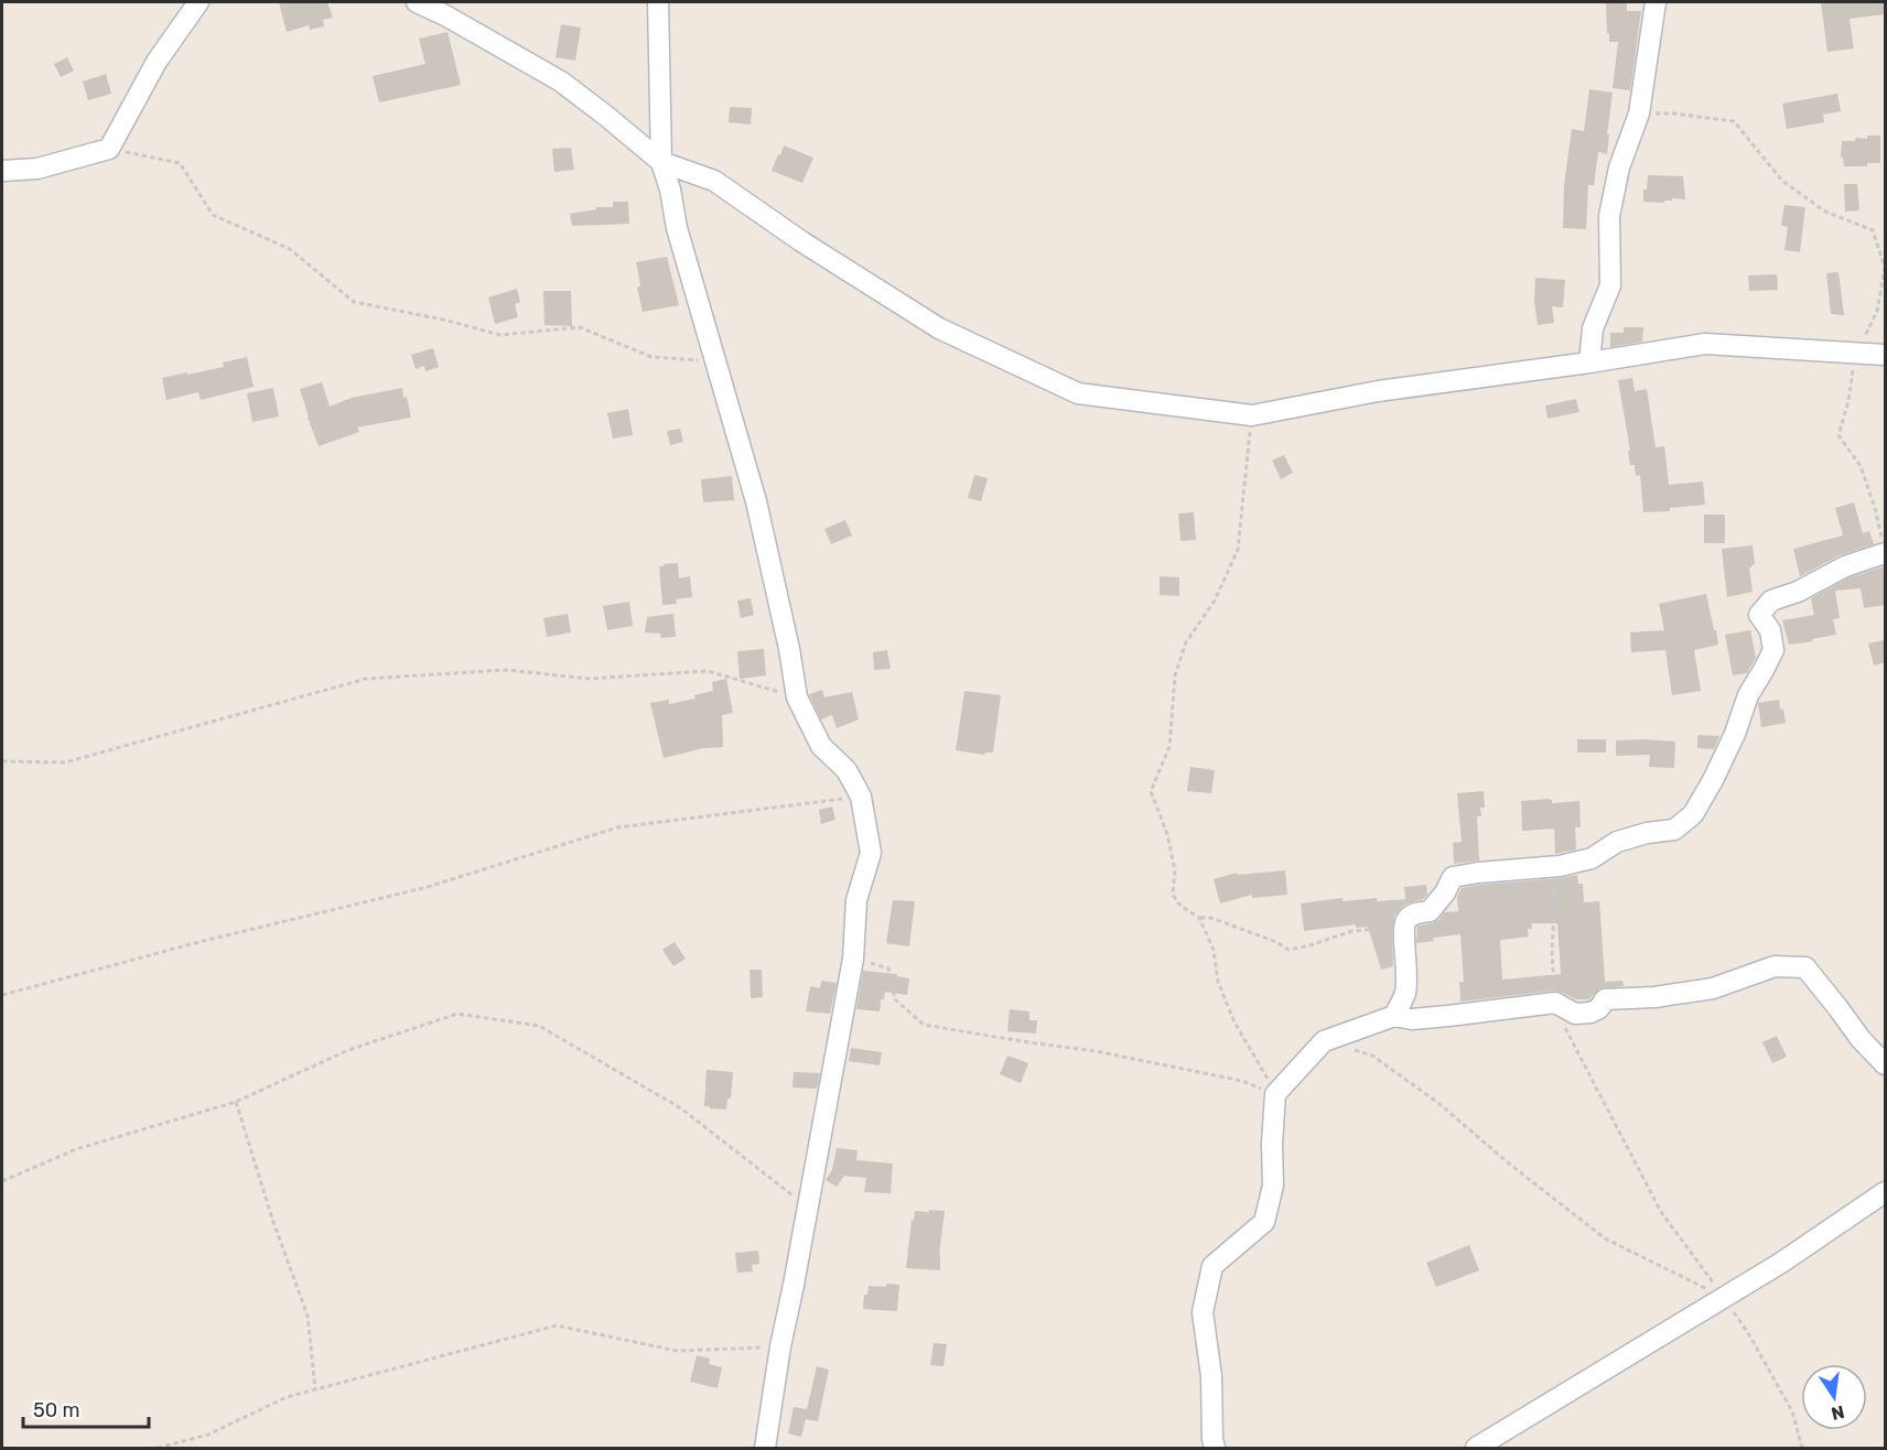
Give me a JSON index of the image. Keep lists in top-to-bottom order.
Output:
{
  "scale_bar": "50 m",
  "north": "bottom"
}
